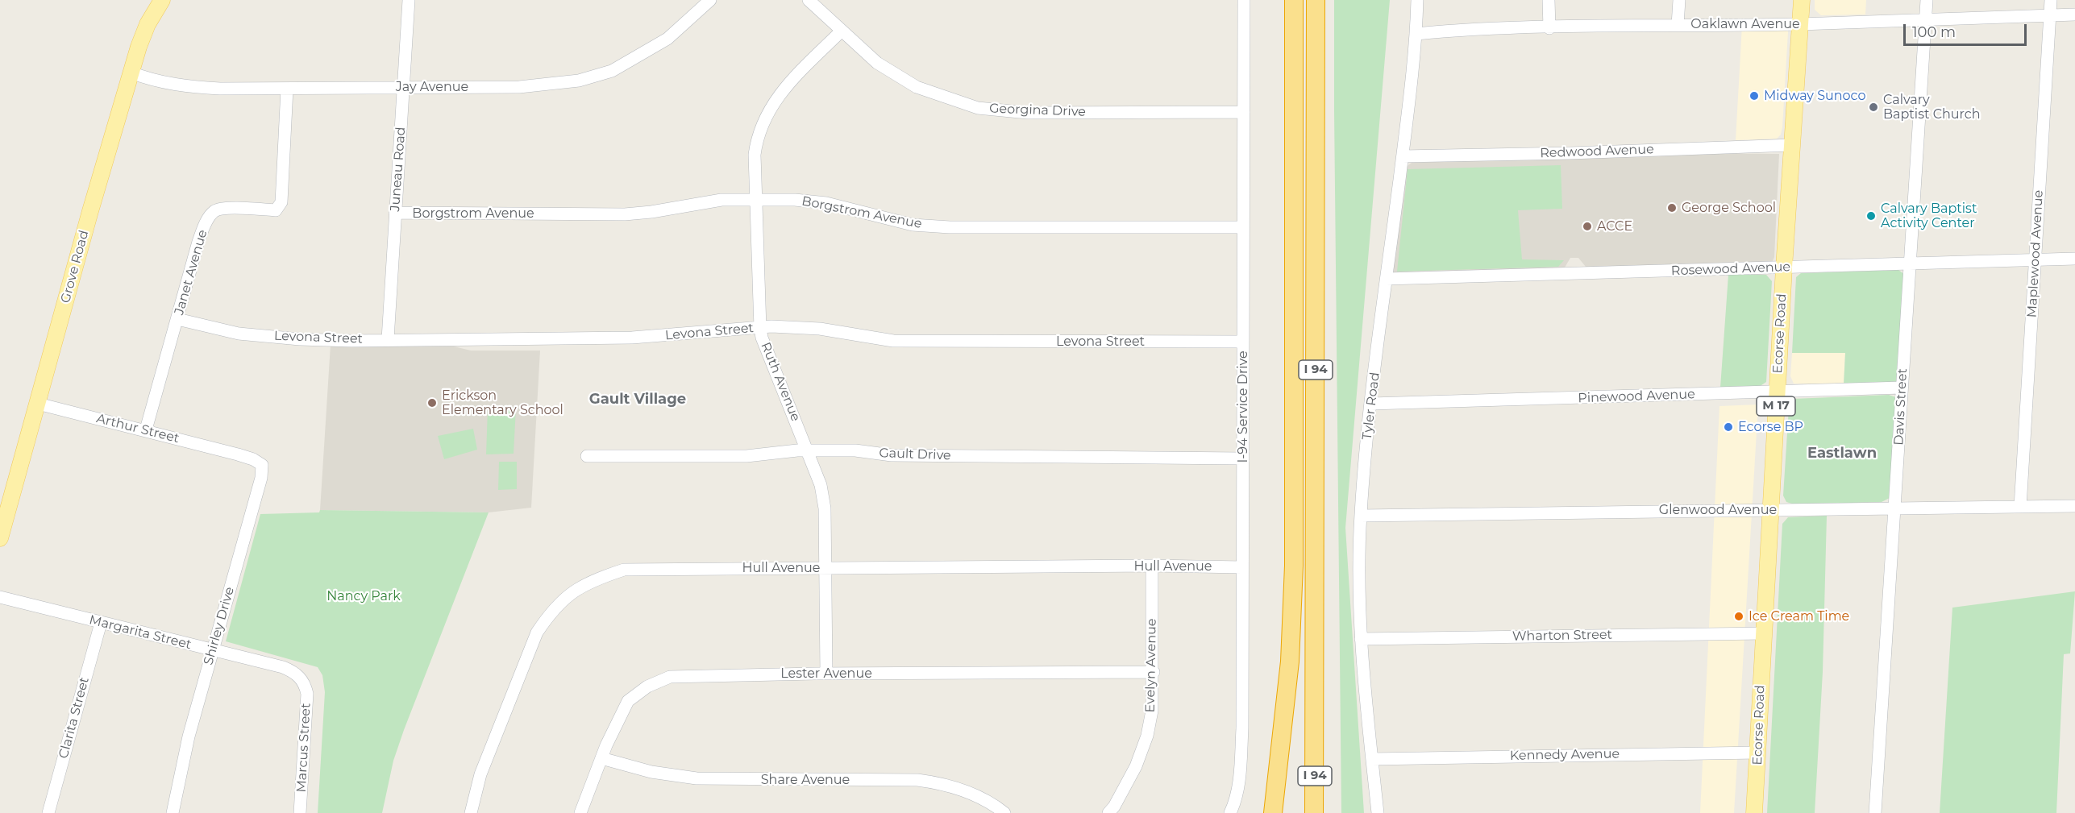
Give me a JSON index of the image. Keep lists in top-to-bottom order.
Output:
{
  "streets": {
    "highway": ["I 94"],
    "main road": ["Grove Road", "Ecorse Road", "M 17"],
    "street": [
      "Oaklawn Avenue",
      "Jay Avenue",
      "Georgina Drive",
      "Redwood Avenue",
      "Juneau Road",
      "Borgstrom Avenue",
      "Maplewood Avenue",
      "Rosewood Avenue",
      "Janet Avenue",
      "Levona Street",
      "Ruth Avenue",
      "Pinewood Avenue",
      "Tyler Road",
      "I-94 Service Drive",
      "Davis Street",
      "Arthur Street",
      "Gault Drive",
      "Glenwood Avenue",
      "Hull Avenue",
      "Shirley Drive",
      "Margarita Street",
      "Wharton Street",
      "Evelyn Avenue",
      "Lester Avenue",
      "Clarita Street",
      "Marcus Street",
      "Kennedy Avenue",
      "Share Avenue"
    ]
  },
  "crossings": [
    ["Oaklawn Avenue", "Maplewood Avenue"],
    ["Oaklawn Avenue", "Ecorse Road"],
    ["Oaklawn Avenue", "Tyler Road"],
    ["Oaklawn Avenue", "Davis Street"],
    ["Jay Avenue", "Juneau Road"],
    ["Jay Avenue", "Grove Road"],
    ["Jay Avenue", "Janet Avenue"],
    ["Georgina Drive", "Ruth Avenue"],
    ["Georgina Drive", "I-94 Service Drive"],
    ["Redwood Avenue", "Ecorse Road"],
    ["Redwood Avenue", "Tyler Road"],
    ["Juneau Road", "Borgstrom Avenue"],
    ["Juneau Road", "Levona Street"],
    ["Borgstrom Avenue", "Ruth Avenue"],
    ["Borgstrom Avenue", "I-94 Service Drive"],
    ["Maplewood Avenue", "Rosewood Avenue"],
    ["Maplewood Avenue", "Glenwood Avenue"],
    ["Grove Road", "Arthur Street"],
    ["Rosewood Avenue", "Ecorse Road"],
    ["Rosewood Avenue", "Tyler Road"],
    ["Rosewood Avenue", "Davis Street"],
    ["Janet Avenue", "Levona Street"],
    ["Janet Avenue", "Arthur Street"],
    ["Levona Street", "Ruth Avenue"],
    ["Levona Street", "I-94 Service Drive"],
    ["Ecorse Road", "Pinewood Avenue"],
    ["Ecorse Road", "Glenwood Avenue"],
    ["Ecorse Road", "Wharton Street"],
    ["Ecorse Road", "Kennedy Avenue"],
    ["Ruth Avenue", "Gault Drive"],
    ["Ruth Avenue", "Hull Avenue"],
    ["Ruth Avenue", "Lester Avenue"],
    ["Pinewood Avenue", "Tyler Road"],
    ["Pinewood Avenue", "Davis Street"],
    ["Tyler Road", "Glenwood Avenue"],
    ["Tyler Road", "Wharton Street"],
    ["Tyler Road", "Kennedy Avenue"],
    ["I-94 Service Drive", "Gault Drive"],
    ["I-94 Service Drive", "Hull Avenue"],
    ["Davis Street", "Glenwood Avenue"],
    ["Arthur Street", "Shirley Drive"],
    ["Hull Avenue", "Evelyn Avenue"],
    ["Shirley Drive", "Margarita Street"],
    ["Margarita Street", "Clarita Street"],
    ["Margarita Street", "Marcus Street"],
    ["Evelyn Avenue", "Lester Avenue"],
    ["Lester Avenue", "Share Avenue"]
  ],
  "districts": ["Gault Village", "Eastlawn"],
  "parks": ["Nancy Park"],
  "places": [
    "Midway Sunoco",
    "Calvary Baptist Church",
    "George School",
    "Calvary Baptist Activity Center",
    "ACCE",
    "Erickson Elementary School",
    "Ecorse BP",
    "Ice Cream Time"
  ],
  "scale_bar": "100 m"
}
